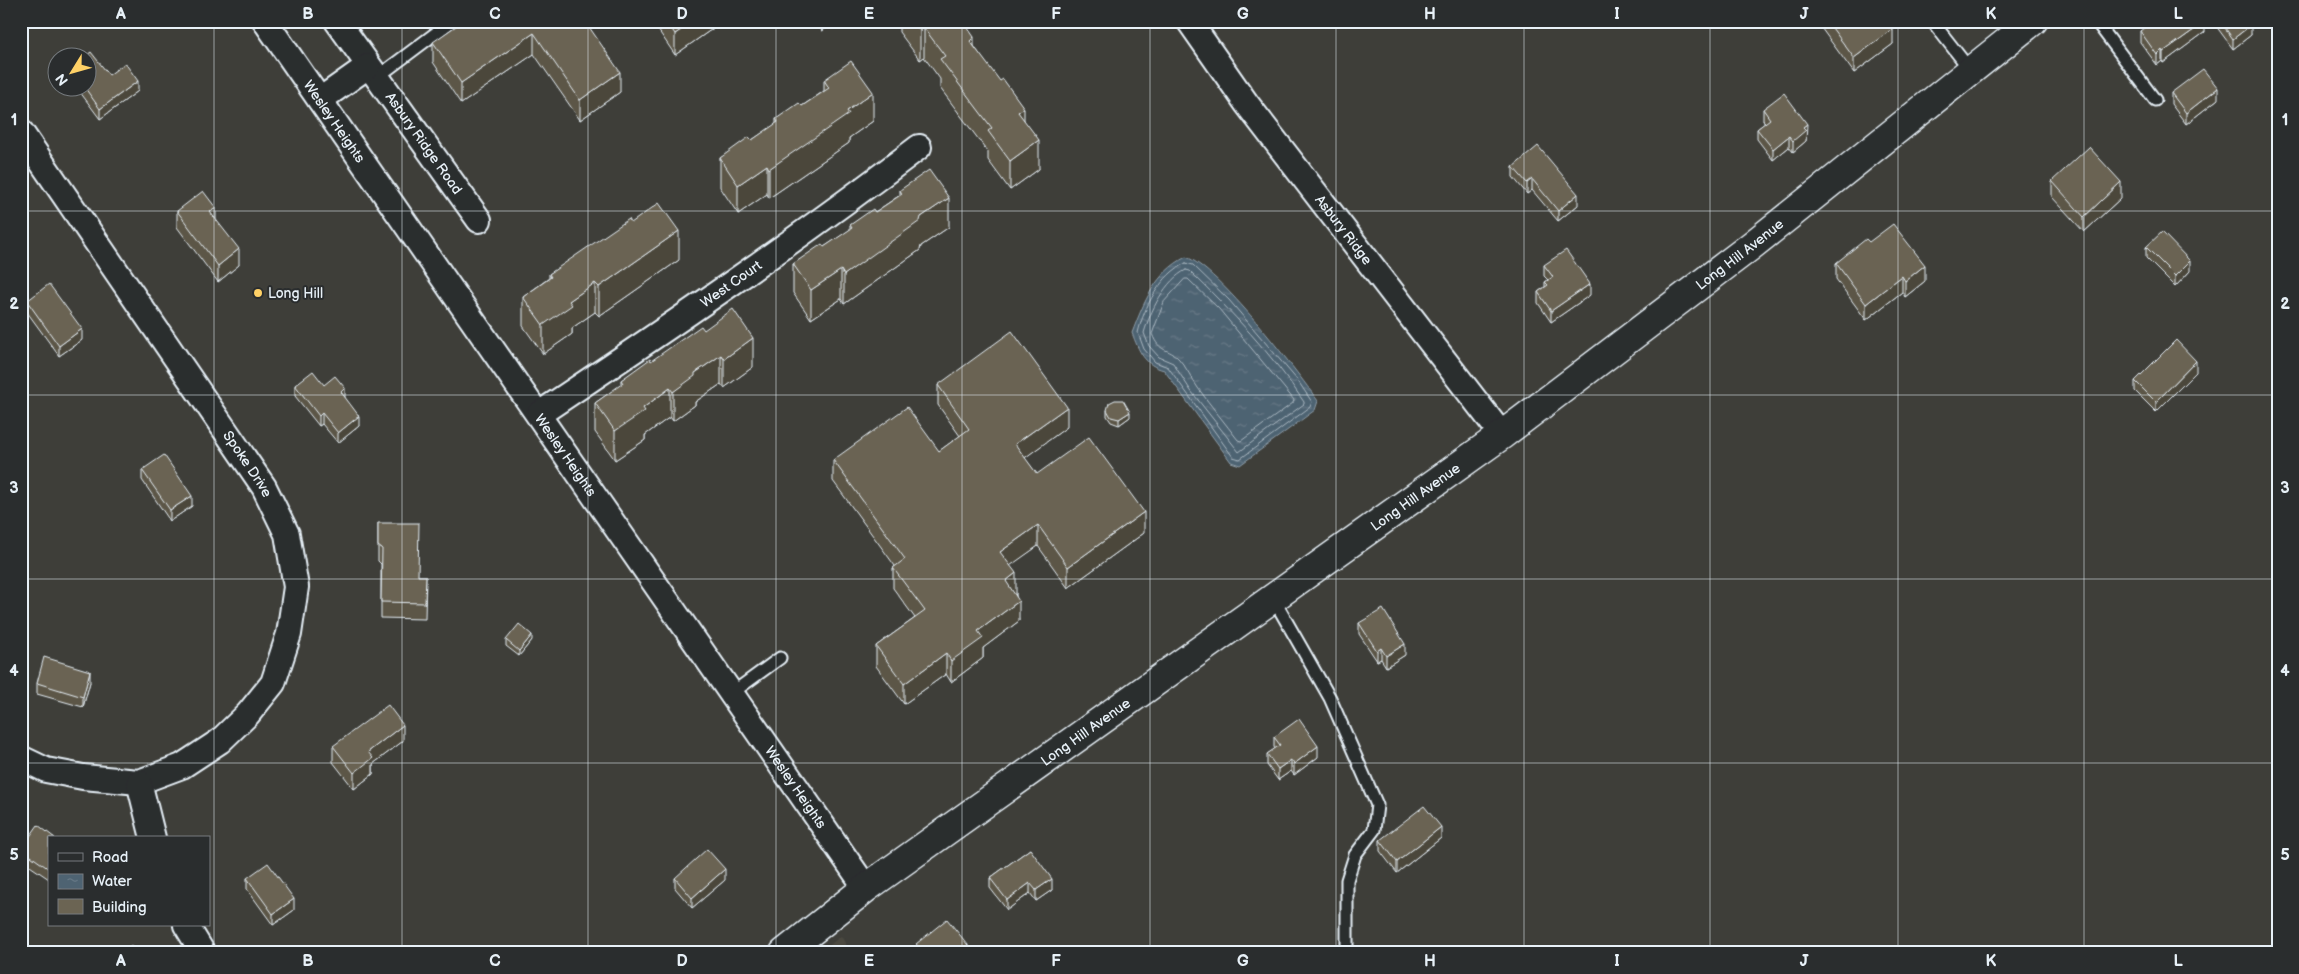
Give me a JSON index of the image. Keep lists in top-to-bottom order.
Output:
{
  "streets": {
    "street": [
      "Wesley Heights",
      "Asbury Ridge Road",
      "Asbury Ridge",
      "Long Hill Avenue",
      "West Court",
      "Spoke Drive"
    ]
  },
  "crossings": [
    ["Wesley Heights", "Long Hill Avenue"],
    ["Wesley Heights", "West Court"],
    ["Asbury Ridge", "Long Hill Avenue"]
  ],
  "places": ["Long Hill"],
  "legend": ["Road", "Water", "Building"],
  "north": "bottom left",
  "grid": {
    "columns": [
      "A",
      "B",
      "C",
      "D",
      "E",
      "F",
      "G",
      "H",
      "I",
      "J",
      "K",
      "L"
    ],
    "rows": [
      "1",
      "2",
      "3",
      "4",
      "5"
    ]
  }
}
